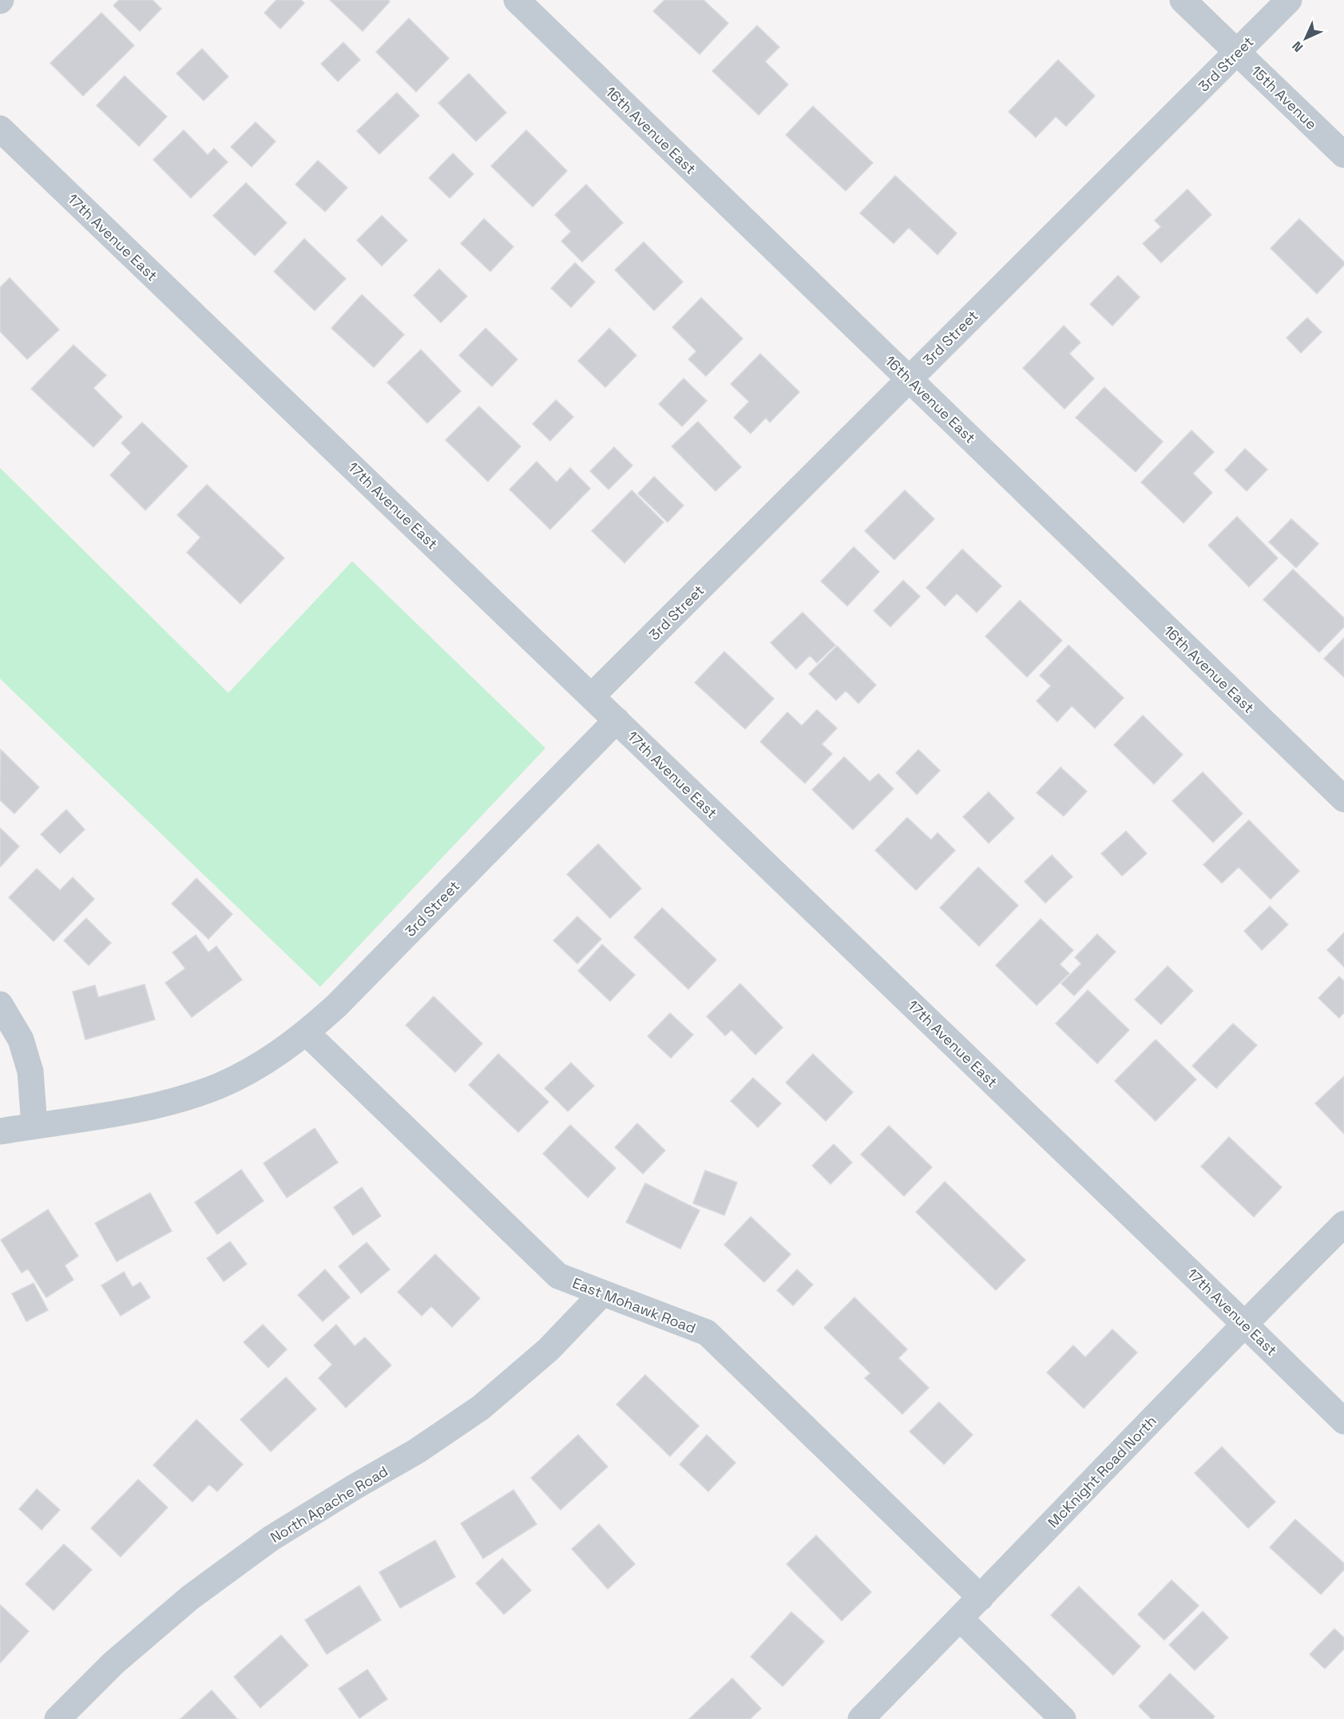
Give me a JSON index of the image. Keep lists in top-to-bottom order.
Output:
{
  "streets": {
    "street": [
      "3rd Street",
      "15th Avenue",
      "16th Avenue East",
      "17th Avenue East",
      "East Mohawk Road",
      "McKnight Road North",
      "North Apache Road"
    ]
  },
  "crossings": [
    ["3rd Street", "15th Avenue"],
    ["3rd Street", "16th Avenue East"],
    ["3rd Street", "17th Avenue East"],
    ["3rd Street", "East Mohawk Road"],
    ["17th Avenue East", "McKnight Road North"],
    ["East Mohawk Road", "McKnight Road North"],
    ["East Mohawk Road", "North Apache Road"]
  ],
  "north": "bottom left"
}
